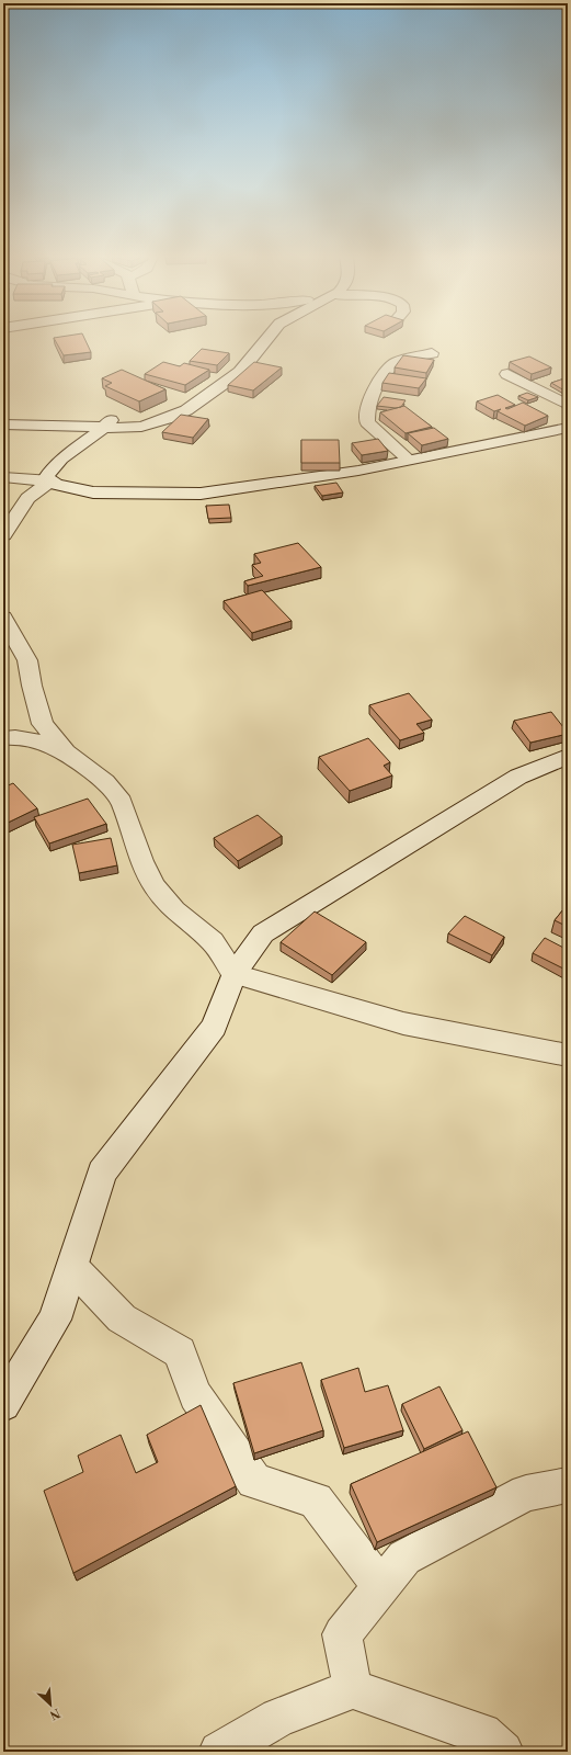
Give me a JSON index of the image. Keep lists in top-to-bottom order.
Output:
{
  "north": "bottom right"
}
